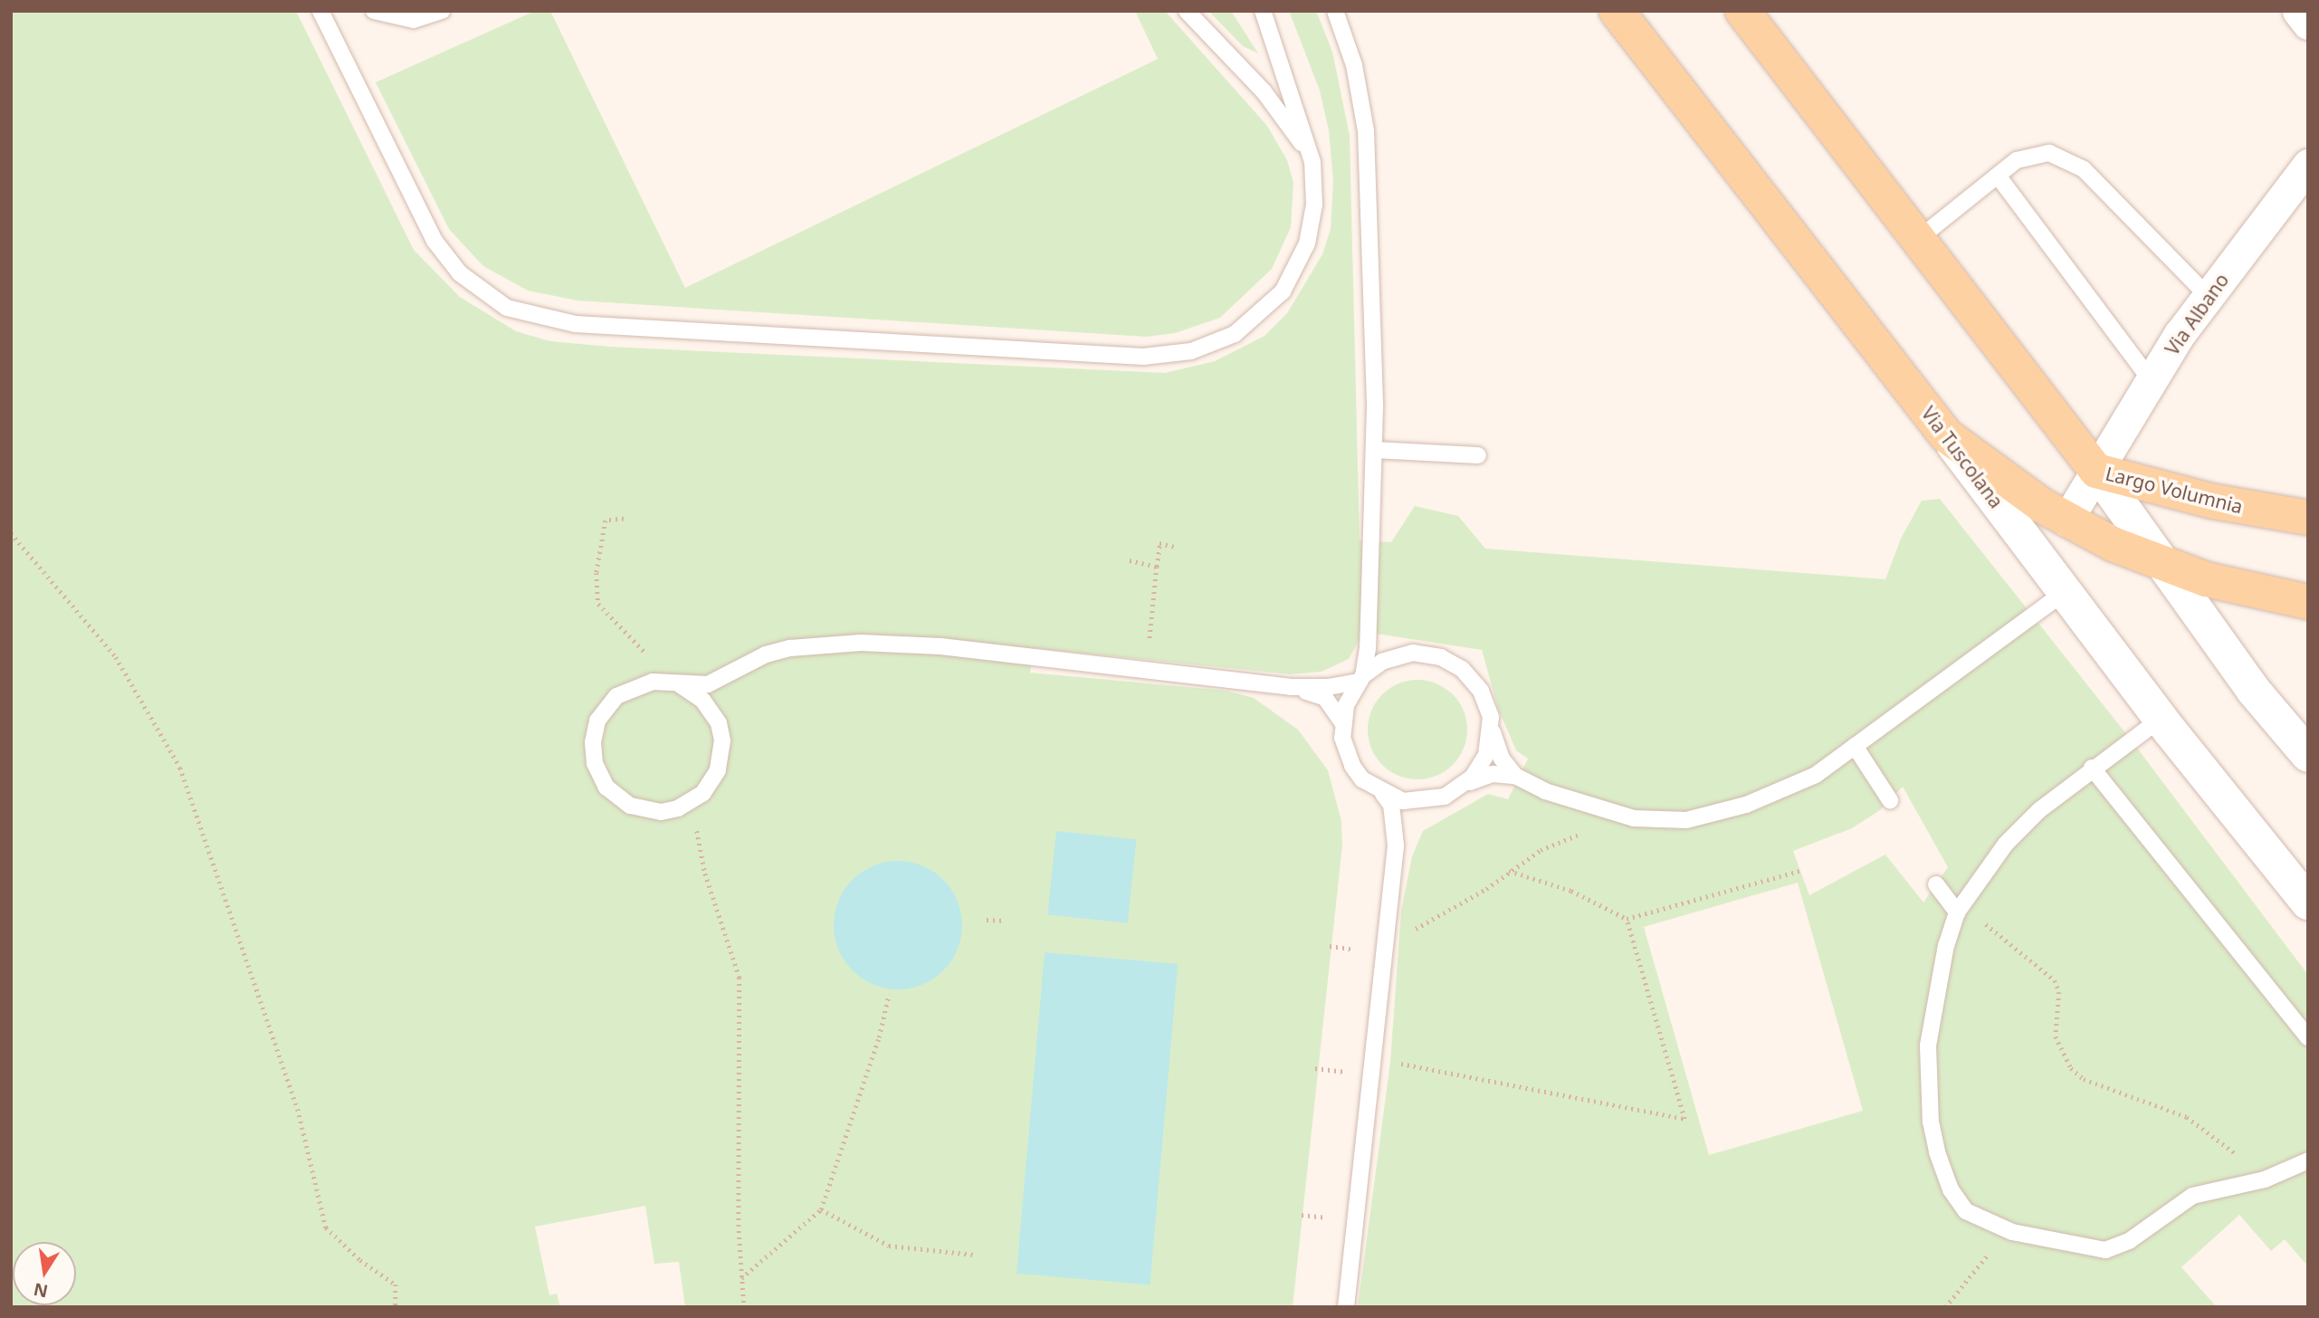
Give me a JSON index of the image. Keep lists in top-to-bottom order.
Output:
{
  "streets": {
    "main road": ["Via Tuscolana", "Largo Volumnia"],
    "street": ["Via Albano"]
  },
  "crossings": [
    ["Via Albano", "Largo Volumnia"]
  ],
  "north": "bottom"
}
